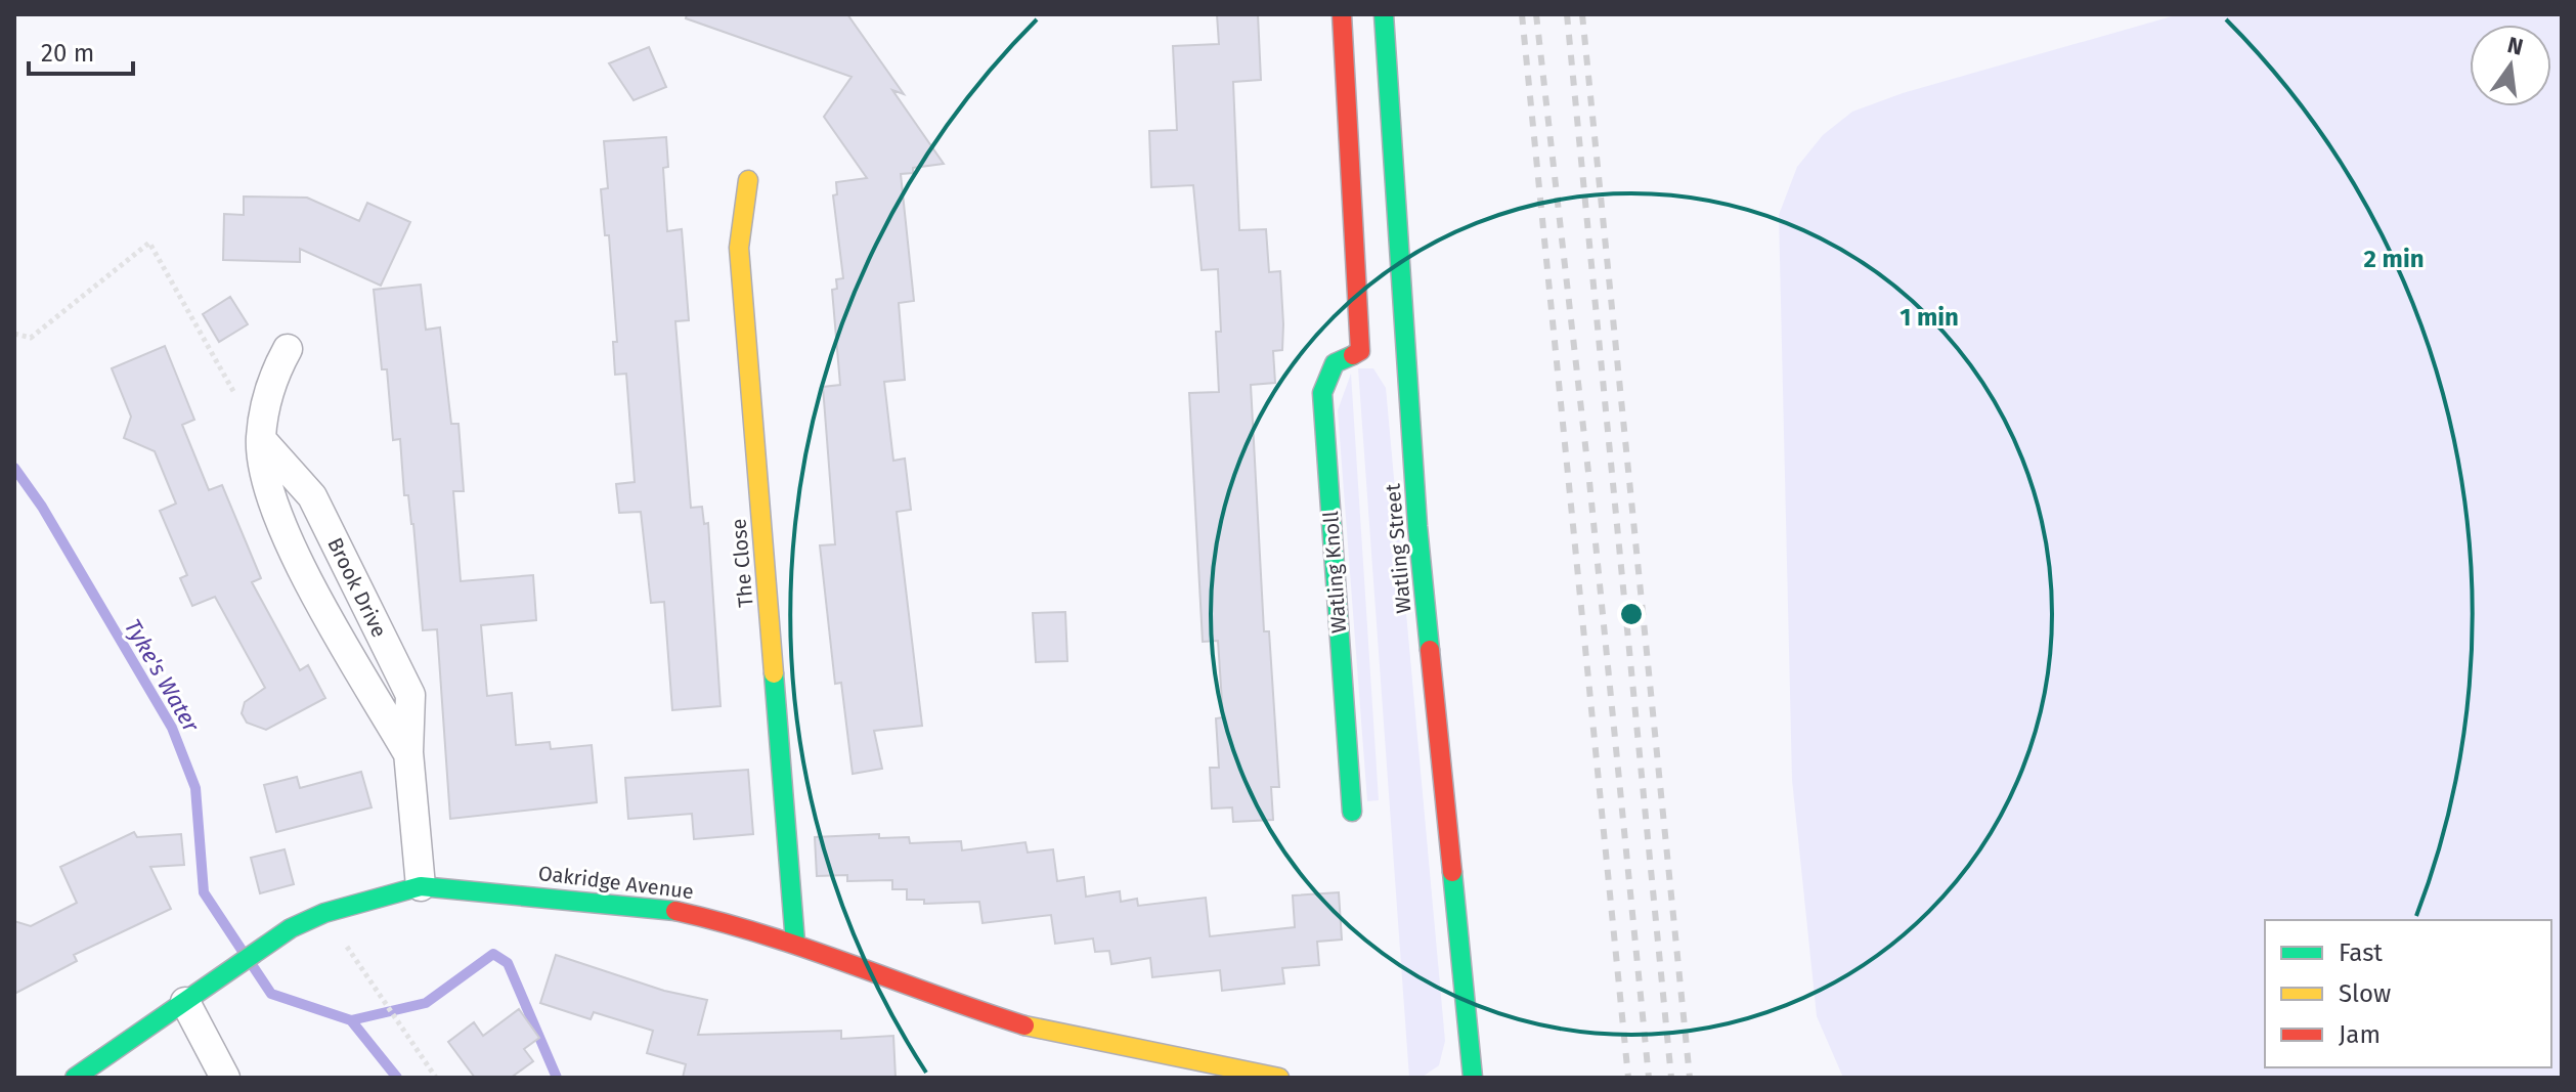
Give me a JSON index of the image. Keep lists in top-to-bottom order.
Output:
{
  "streets": {
    "street": [
      "Watling Street",
      "The Close",
      "Watling Knoll",
      "Brook Drive",
      "Oakridge Avenue"
    ]
  },
  "crossings": [
    ["The Close", "Oakridge Avenue"],
    ["Brook Drive", "Oakridge Avenue"]
  ],
  "water": ["Tyke's Water"],
  "legend": ["Fast", "Slow", "Jam"],
  "scale_bar": "20 m",
  "north": "top",
  "rings": ["2 min", "1 min"]
}
